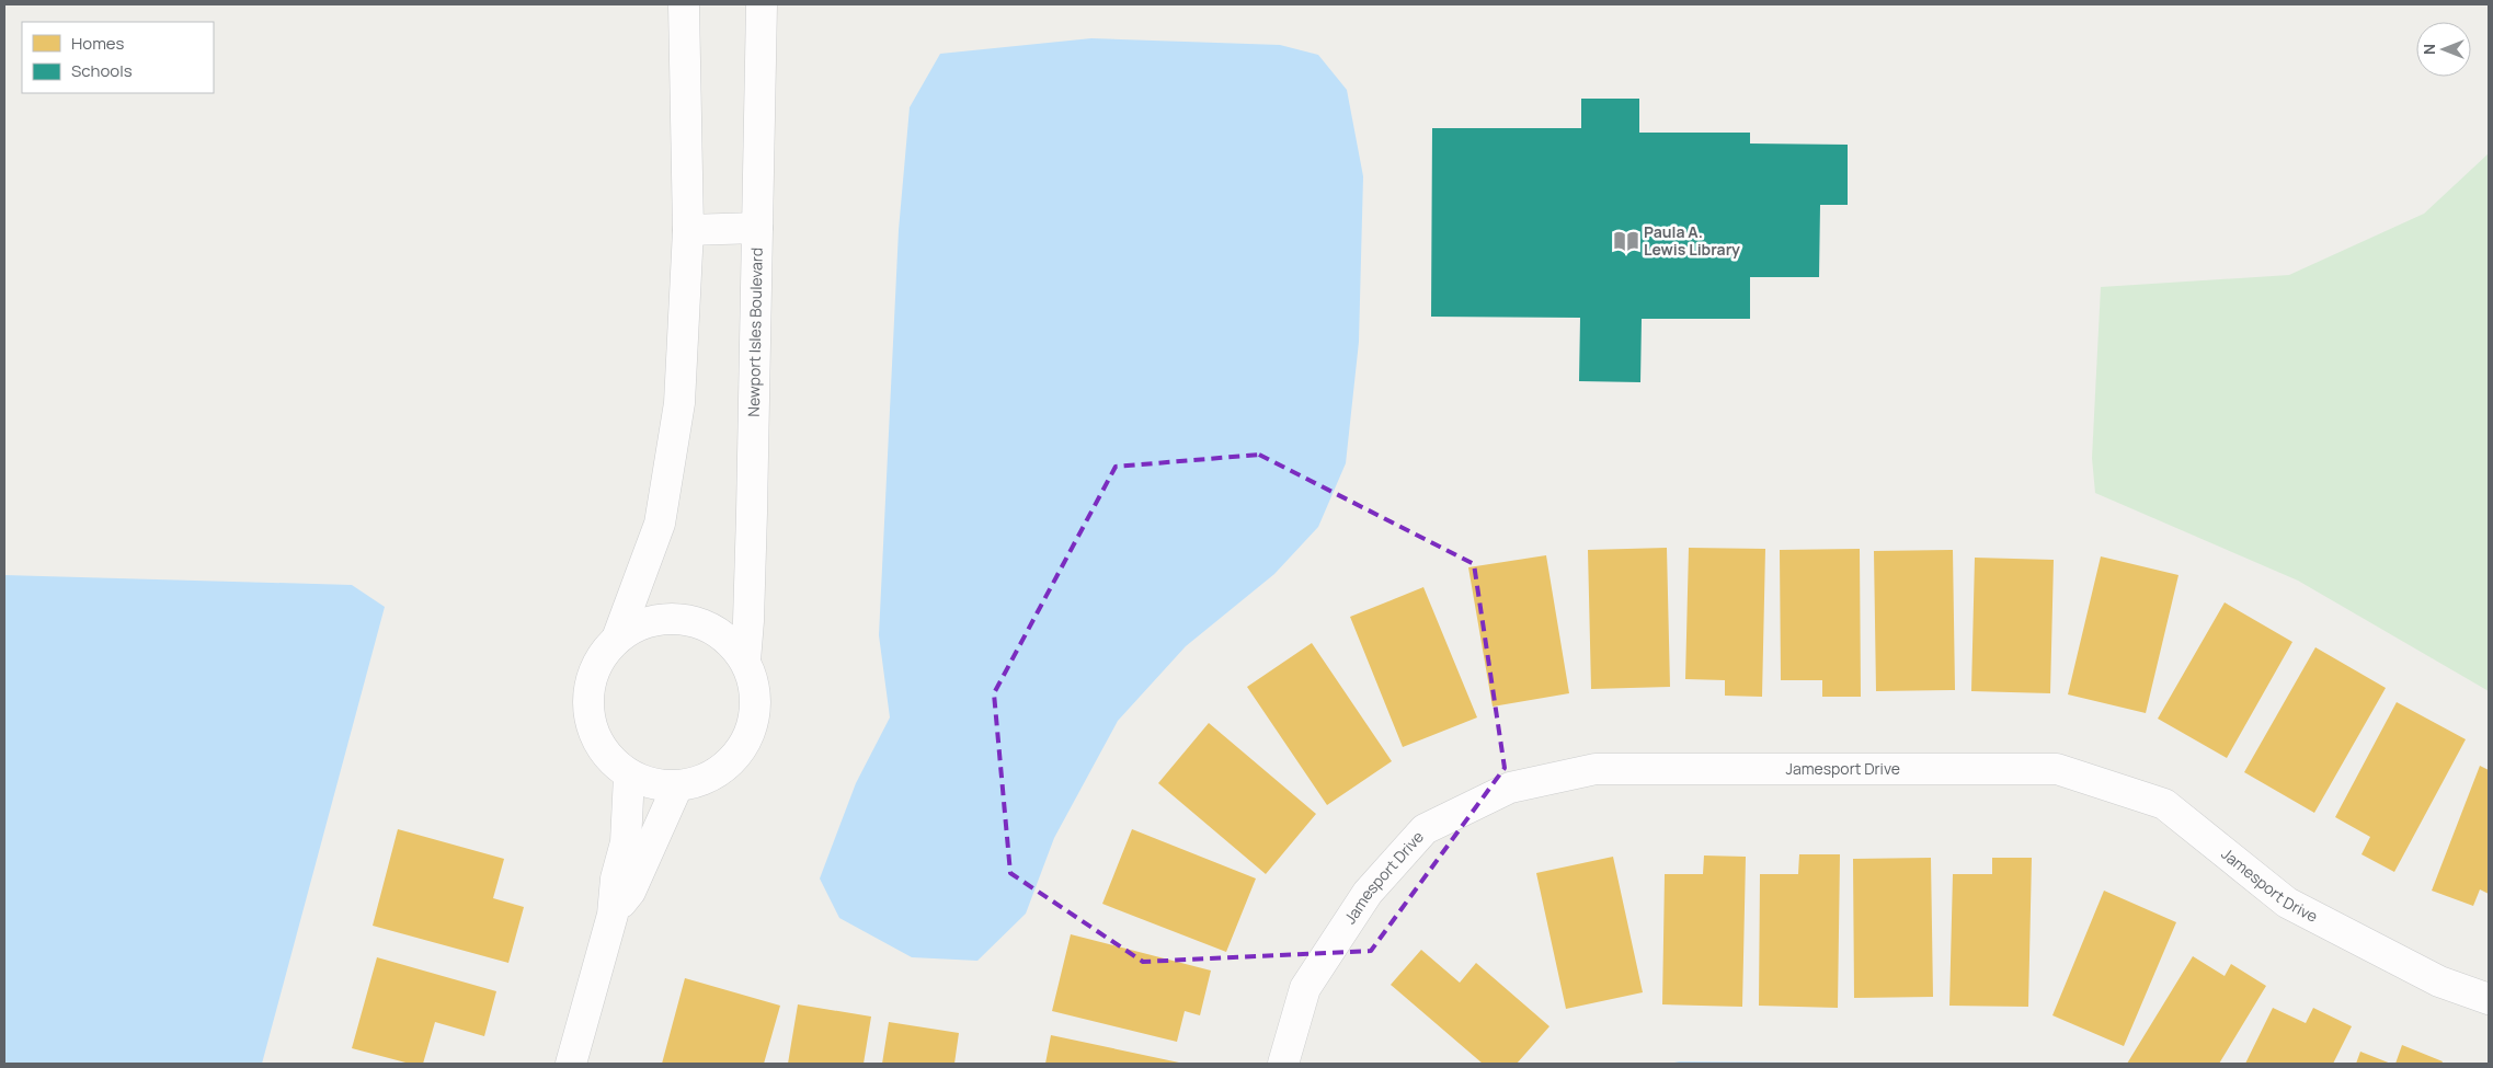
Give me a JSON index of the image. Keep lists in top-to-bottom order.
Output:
{
  "streets": {
    "street": ["Newport Isles Boulevard", "Jamesport Drive"]
  },
  "places": {
    "library": ["Paula A. Lewis Library"]
  },
  "legend": ["Homes", "Schools"],
  "north": "left"
}
